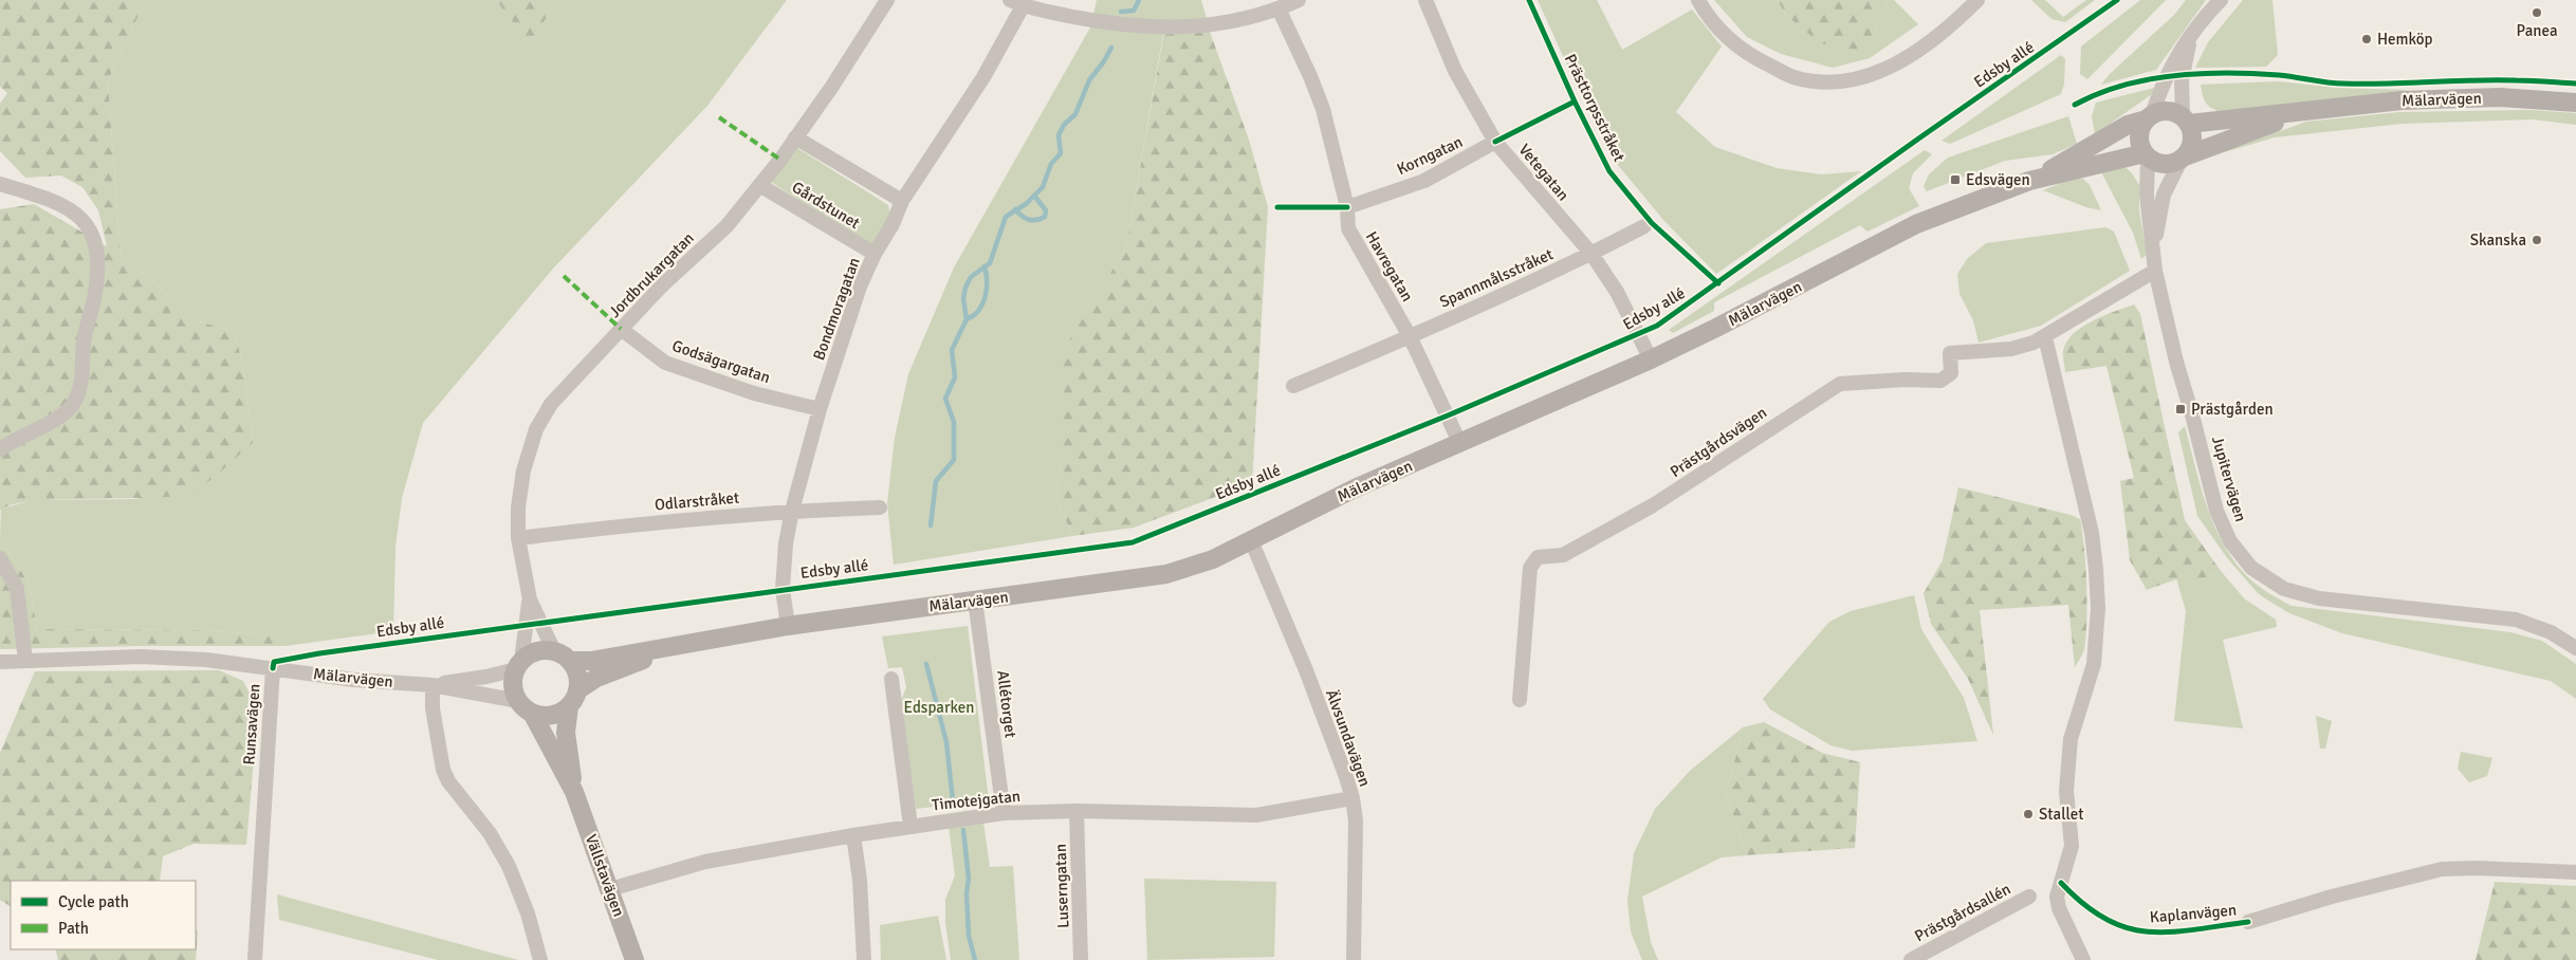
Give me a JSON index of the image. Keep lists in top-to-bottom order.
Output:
{
  "streets": {
    "main road": ["Mälarvägen", "Vällstavägen"],
    "street": [
      "Korngatan",
      "Vetegatan",
      "Gårdstunet",
      "Havregatan",
      "Jordbrukargatan",
      "Spannmålsstråket",
      "Bondmoragatan",
      "Godsägargatan",
      "Prästgårdsvägen",
      "Jupitervägen",
      "Odlarstråket",
      "Allétorget",
      "Runsavägen",
      "Älvsundavägen",
      "Timotejgatan",
      "Luserngatan",
      "Prästgårdsallén",
      "Kaplanvägen"
    ],
    "cycle path": ["Edsby allé", "Prästtorpsstråket"]
  },
  "crossings": [
    ["Mälarvägen", "Vetegatan"],
    ["Mälarvägen", "Havregatan"],
    ["Mälarvägen", "Jordbrukargatan"],
    ["Mälarvägen", "Bondmoragatan"],
    ["Mälarvägen", "Jupitervägen"],
    ["Mälarvägen", "Allétorget"],
    ["Mälarvägen", "Runsavägen"],
    ["Mälarvägen", "Älvsundavägen"],
    ["Mälarvägen", "Vällstavägen"],
    ["Korngatan", "Vetegatan"],
    ["Korngatan", "Havregatan"],
    ["Vetegatan", "Spannmålsstråket"],
    ["Gårdstunet", "Jordbrukargatan"],
    ["Gårdstunet", "Bondmoragatan"],
    ["Havregatan", "Spannmålsstråket"],
    ["Jordbrukargatan", "Godsägargatan"],
    ["Jordbrukargatan", "Odlarstråket"],
    ["Jordbrukargatan", "Vällstavägen"],
    ["Bondmoragatan", "Godsägargatan"],
    ["Bondmoragatan", "Odlarstråket"],
    ["Prästgårdsvägen", "Jupitervägen"],
    ["Allétorget", "Timotejgatan"],
    ["Älvsundavägen", "Timotejgatan"],
    ["Timotejgatan", "Vällstavägen"],
    ["Timotejgatan", "Luserngatan"]
  ],
  "parks": ["Edsparken"],
  "places": {
    "other": [
      "Panea",
      "Hemköp",
      "Skanska",
      "Stallet"
    ],
    "transit": ["Edsvägen", "Prästgården"]
  },
  "legend": ["Cycle path", "Path"]
}
